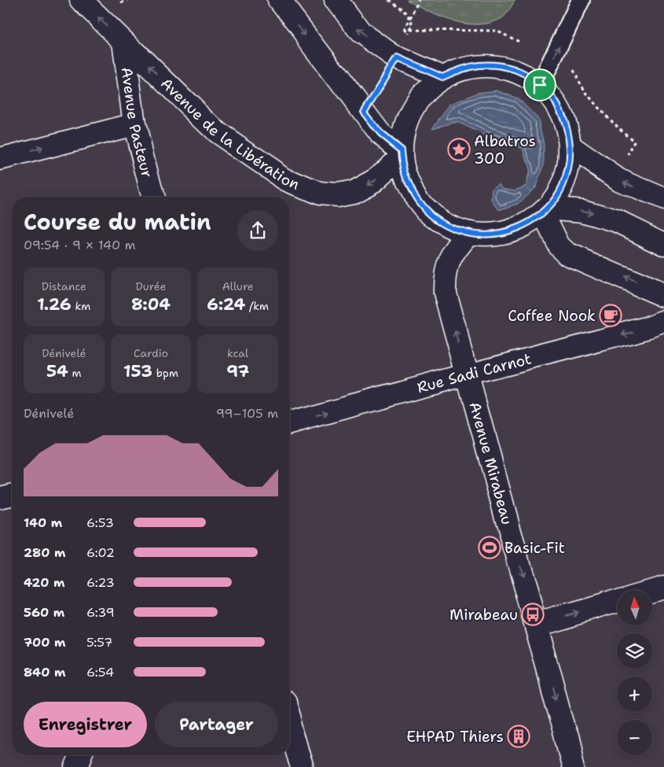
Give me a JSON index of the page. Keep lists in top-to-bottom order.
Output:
{
  "streets": {
    "street": [
      "Avenue Pasteur",
      "Avenue de la Libération",
      "Rue Sadi Carnot",
      "Avenue Mirabeau"
    ]
  },
  "crossings": [
    ["Avenue Pasteur", "Avenue de la Libération"],
    ["Rue Sadi Carnot", "Avenue Mirabeau"]
  ],
  "one_way": ["Avenue de la Libération"],
  "places": {
    "place": ["Albatros 300"],
    "cafe": ["Coffee Nook"],
    "sports": ["Basic-Fit"],
    "bus stop": ["Mirabeau"],
    "building": ["EHPAD Thiers"]
  },
  "north": "top",
  "page": {
    "heading": ["Course du matin", "09:54 · 9 × 140 m"],
    "stats": [
      ["Distance", "1.26 km"],
      ["Durée", "8:04"],
      ["Allure", "6:24 /km"],
      ["Dénivelé", "54 m"],
      ["Cardio", "153 bpm"],
      ["kcal", "97"]
    ],
    "chart": ["Dénivelé", "99–105 m"],
    "list": [
      {
        "name": "140 m",
        "note": "6:53"
      },
      {
        "name": "280 m",
        "note": "6:02"
      },
      {
        "name": "420 m",
        "note": "6:23"
      },
      {
        "name": "560 m",
        "note": "6:39"
      },
      {
        "name": "700 m",
        "note": "5:57"
      },
      {
        "name": "840 m",
        "note": "6:54"
      }
    ],
    "map_buttons": ["+", "−"],
    "buttons": ["Enregistrer", "Partager"]
  }
}
